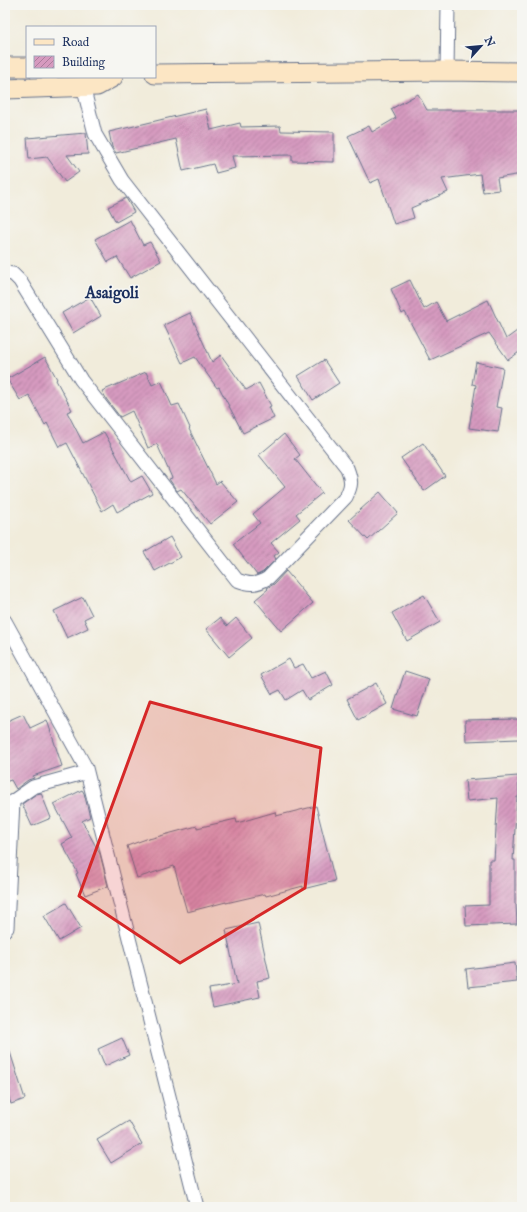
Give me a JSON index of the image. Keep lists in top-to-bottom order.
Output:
{
  "districts": ["Asaigoli"],
  "legend": ["Road", "Building"],
  "north": "top right"
}
